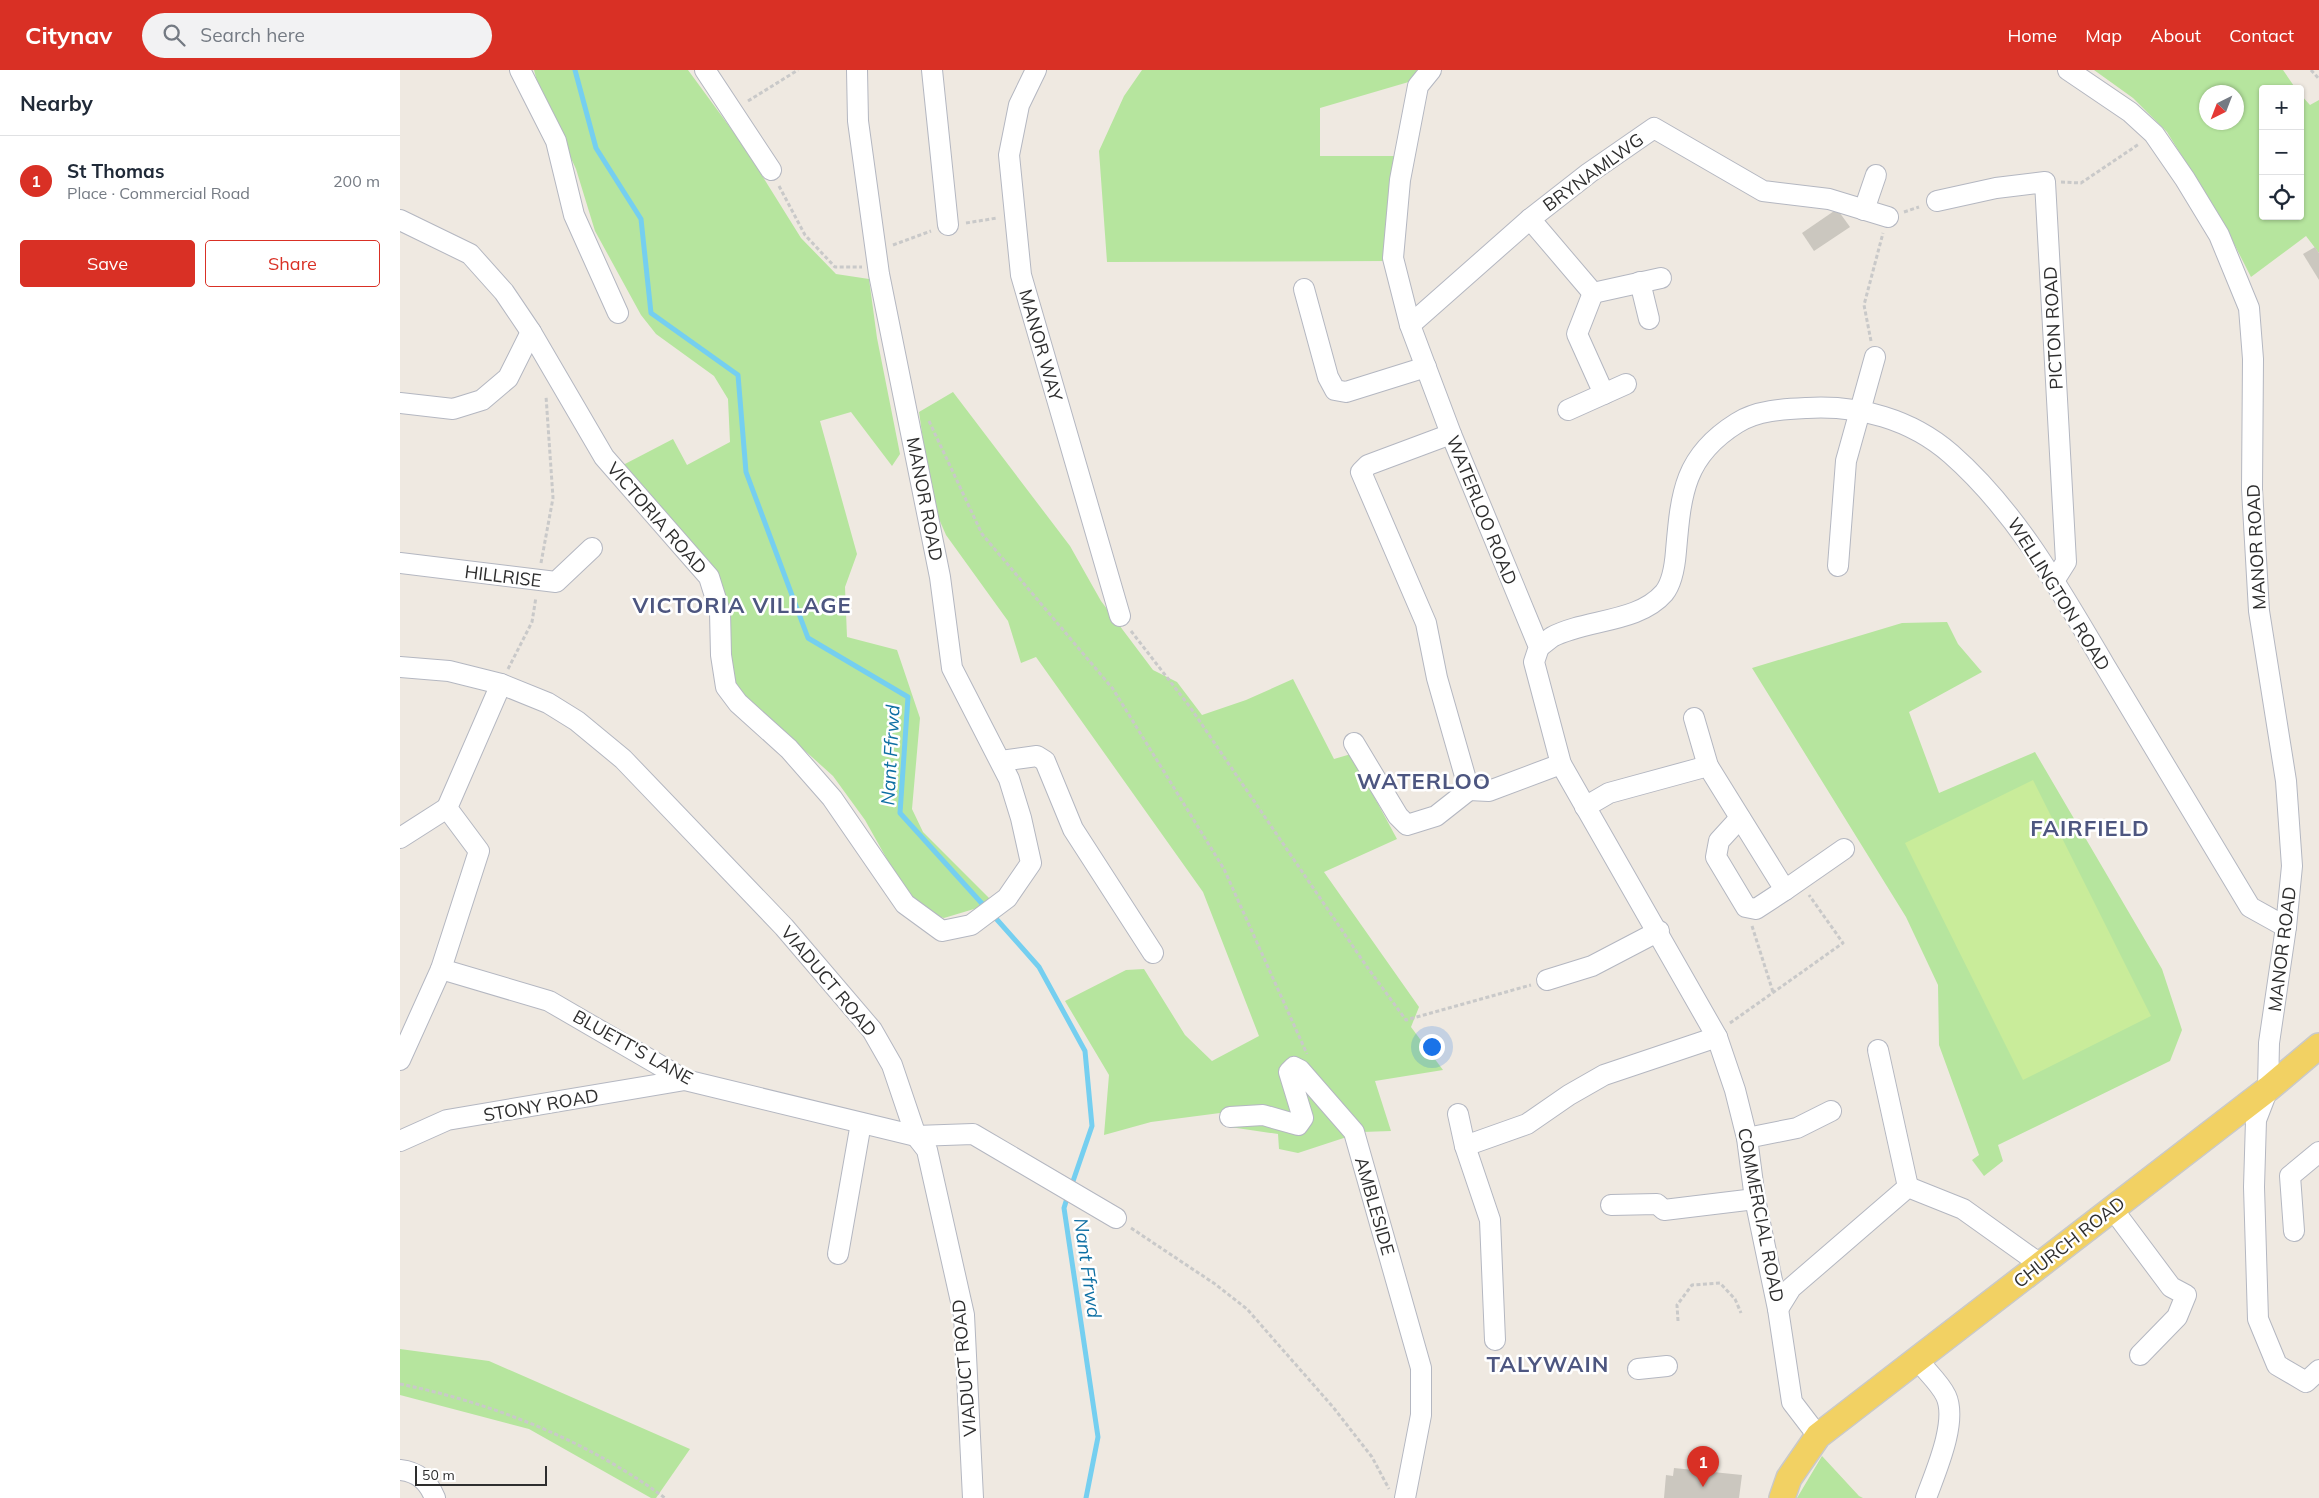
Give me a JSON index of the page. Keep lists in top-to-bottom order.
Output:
{
  "streets": {
    "main road": ["CHURCH ROAD"],
    "street": [
      "BRYNAMLWG",
      "PICTON ROAD",
      "MANOR WAY",
      "MANOR ROAD",
      "WATERLOO ROAD",
      "VICTORIA ROAD",
      "HILLRISE",
      "WELLINGTON ROAD",
      "VIADUCT ROAD",
      "BLUETT'S LANE",
      "STONY ROAD",
      "AMBLESIDE",
      "COMMERCIAL ROAD"
    ]
  },
  "crossings": [
    ["BRYNAMLWG", "WATERLOO ROAD"],
    ["PICTON ROAD", "WELLINGTON ROAD"],
    ["MANOR ROAD", "VICTORIA ROAD"],
    ["MANOR ROAD", "WELLINGTON ROAD"],
    ["MANOR ROAD", "CHURCH ROAD"],
    ["WATERLOO ROAD", "WELLINGTON ROAD"],
    ["WATERLOO ROAD", "COMMERCIAL ROAD"],
    ["VIADUCT ROAD", "BLUETT'S LANE"],
    ["BLUETT'S LANE", "STONY ROAD"],
    ["COMMERCIAL ROAD", "CHURCH ROAD"]
  ],
  "districts": [
    "VICTORIA VILLAGE",
    "WATERLOO",
    "FAIRFIELD",
    "TALYWAIN"
  ],
  "water": ["Nant Ffrwd"],
  "scale_bar": "50 m",
  "north": "bottom left",
  "page": {
    "header": "Citynav",
    "search": "Search here",
    "nav": [
      "Home",
      "Map",
      "About",
      "Contact"
    ],
    "heading": "Nearby",
    "map_buttons": ["+", "−"],
    "list": [
      {
        "mark": "1",
        "name": "St Thomas",
        "note": "Place · Commercial Road",
        "value": "200 m"
      }
    ],
    "buttons": ["Save", "Share"],
    "pins": "1",
    "scale": "50 m"
  }
}
